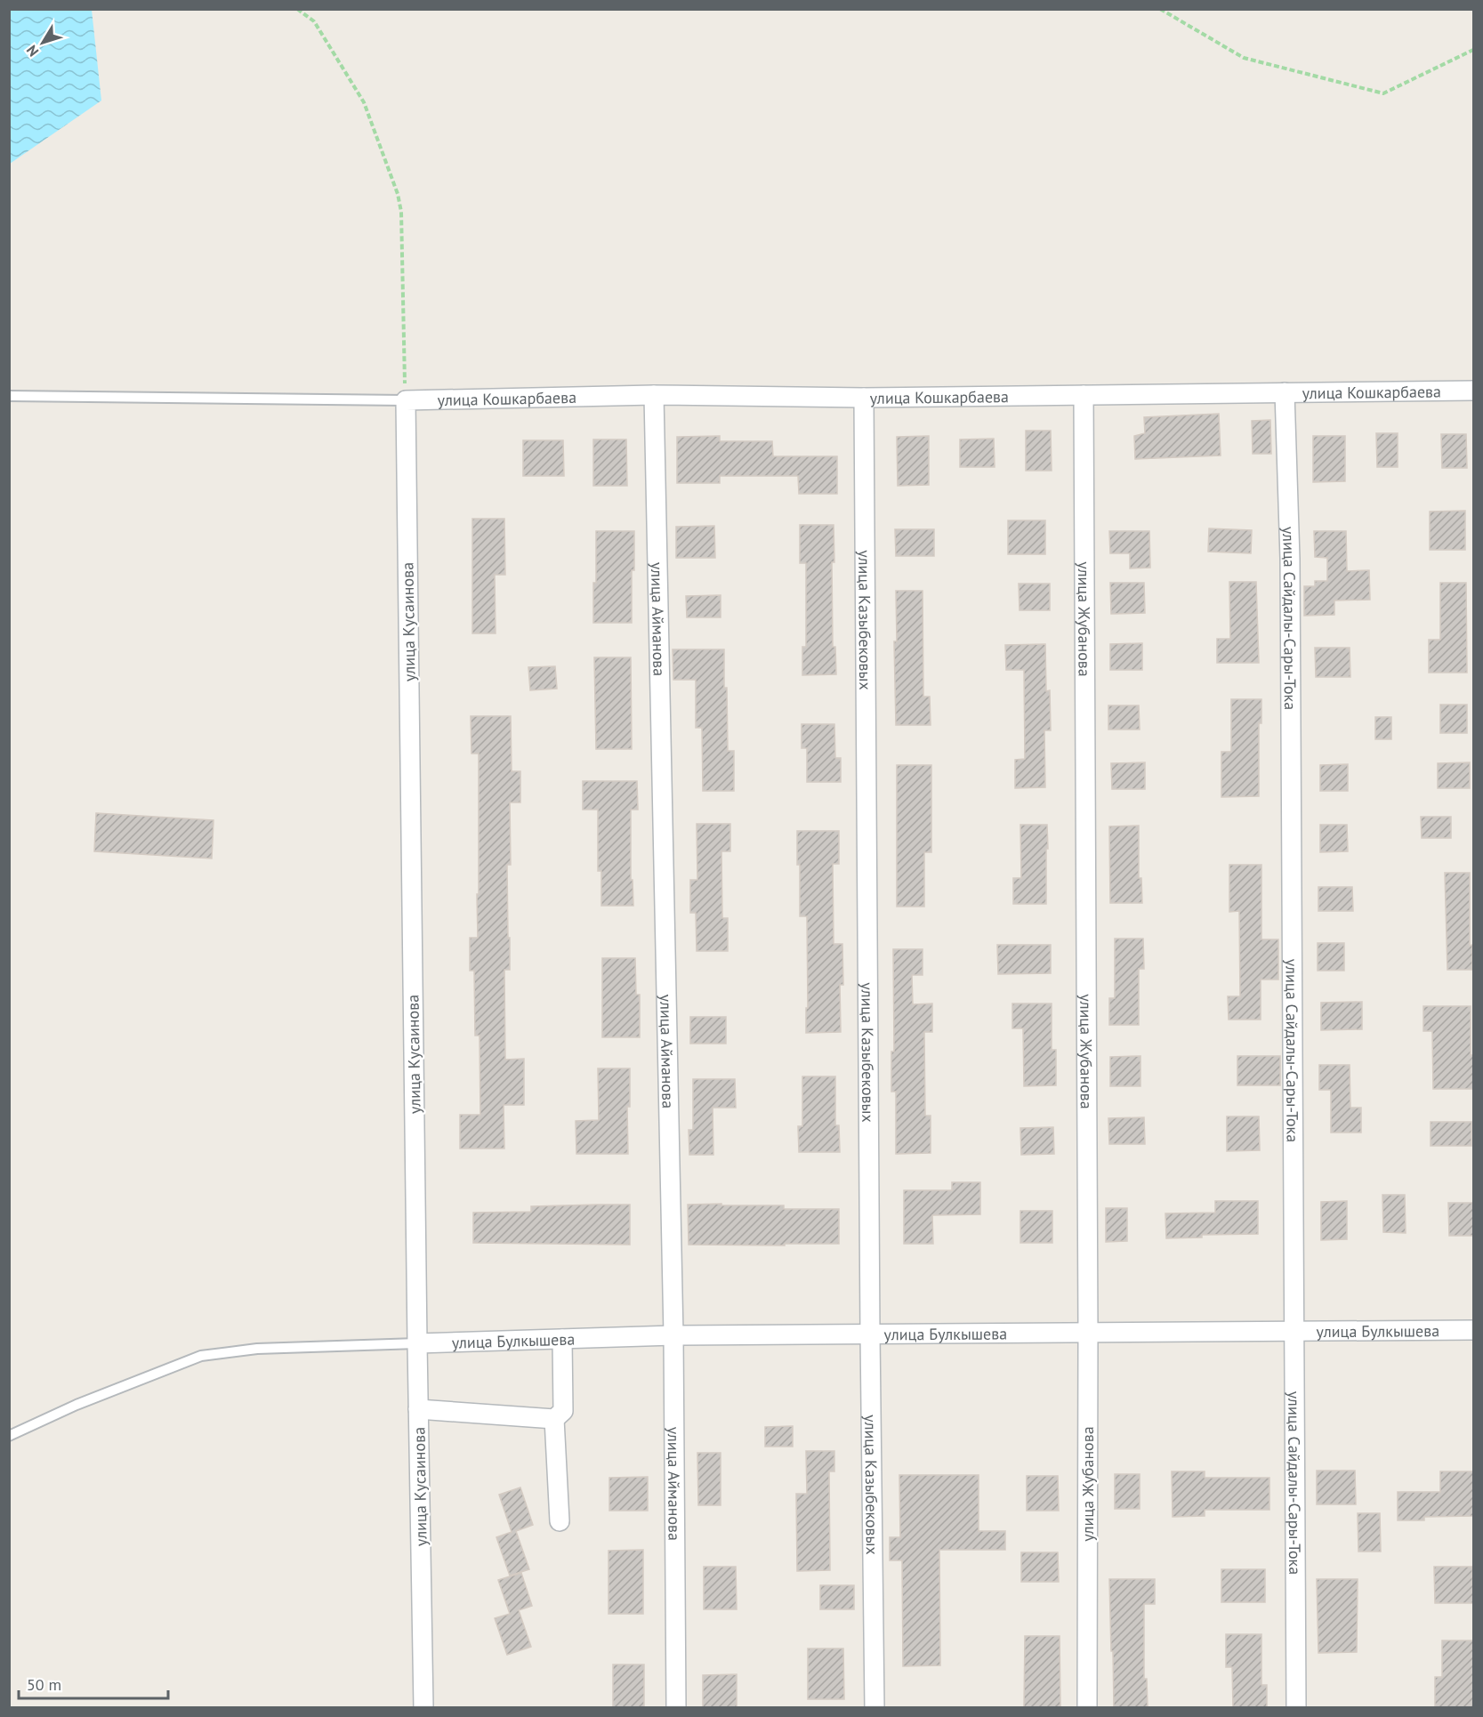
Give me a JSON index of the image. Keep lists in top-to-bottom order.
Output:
{
  "streets": {
    "street": [
      "улица Кошкарбаева",
      "улица Сайдалы-Сары-Тока",
      "улица Айманова",
      "улица Жубанова",
      "улица Казыбековых",
      "улица Кусаинова",
      "улица Булкышева"
    ]
  },
  "crossings": [
    ["улица Кошкарбаева", "улица Сайдалы-Сары-Тока"],
    ["улица Кошкарбаева", "улица Айманова"],
    ["улица Кошкарбаева", "улица Жубанова"],
    ["улица Кошкарбаева", "улица Казыбековых"],
    ["улица Кошкарбаева", "улица Кусаинова"],
    ["улица Сайдалы-Сары-Тока", "улица Булкышева"],
    ["улица Айманова", "улица Булкышева"],
    ["улица Жубанова", "улица Булкышева"],
    ["улица Казыбековых", "улица Булкышева"],
    ["улица Кусаинова", "улица Булкышева"]
  ],
  "scale_bar": "50 m",
  "north": "bottom left"
}
